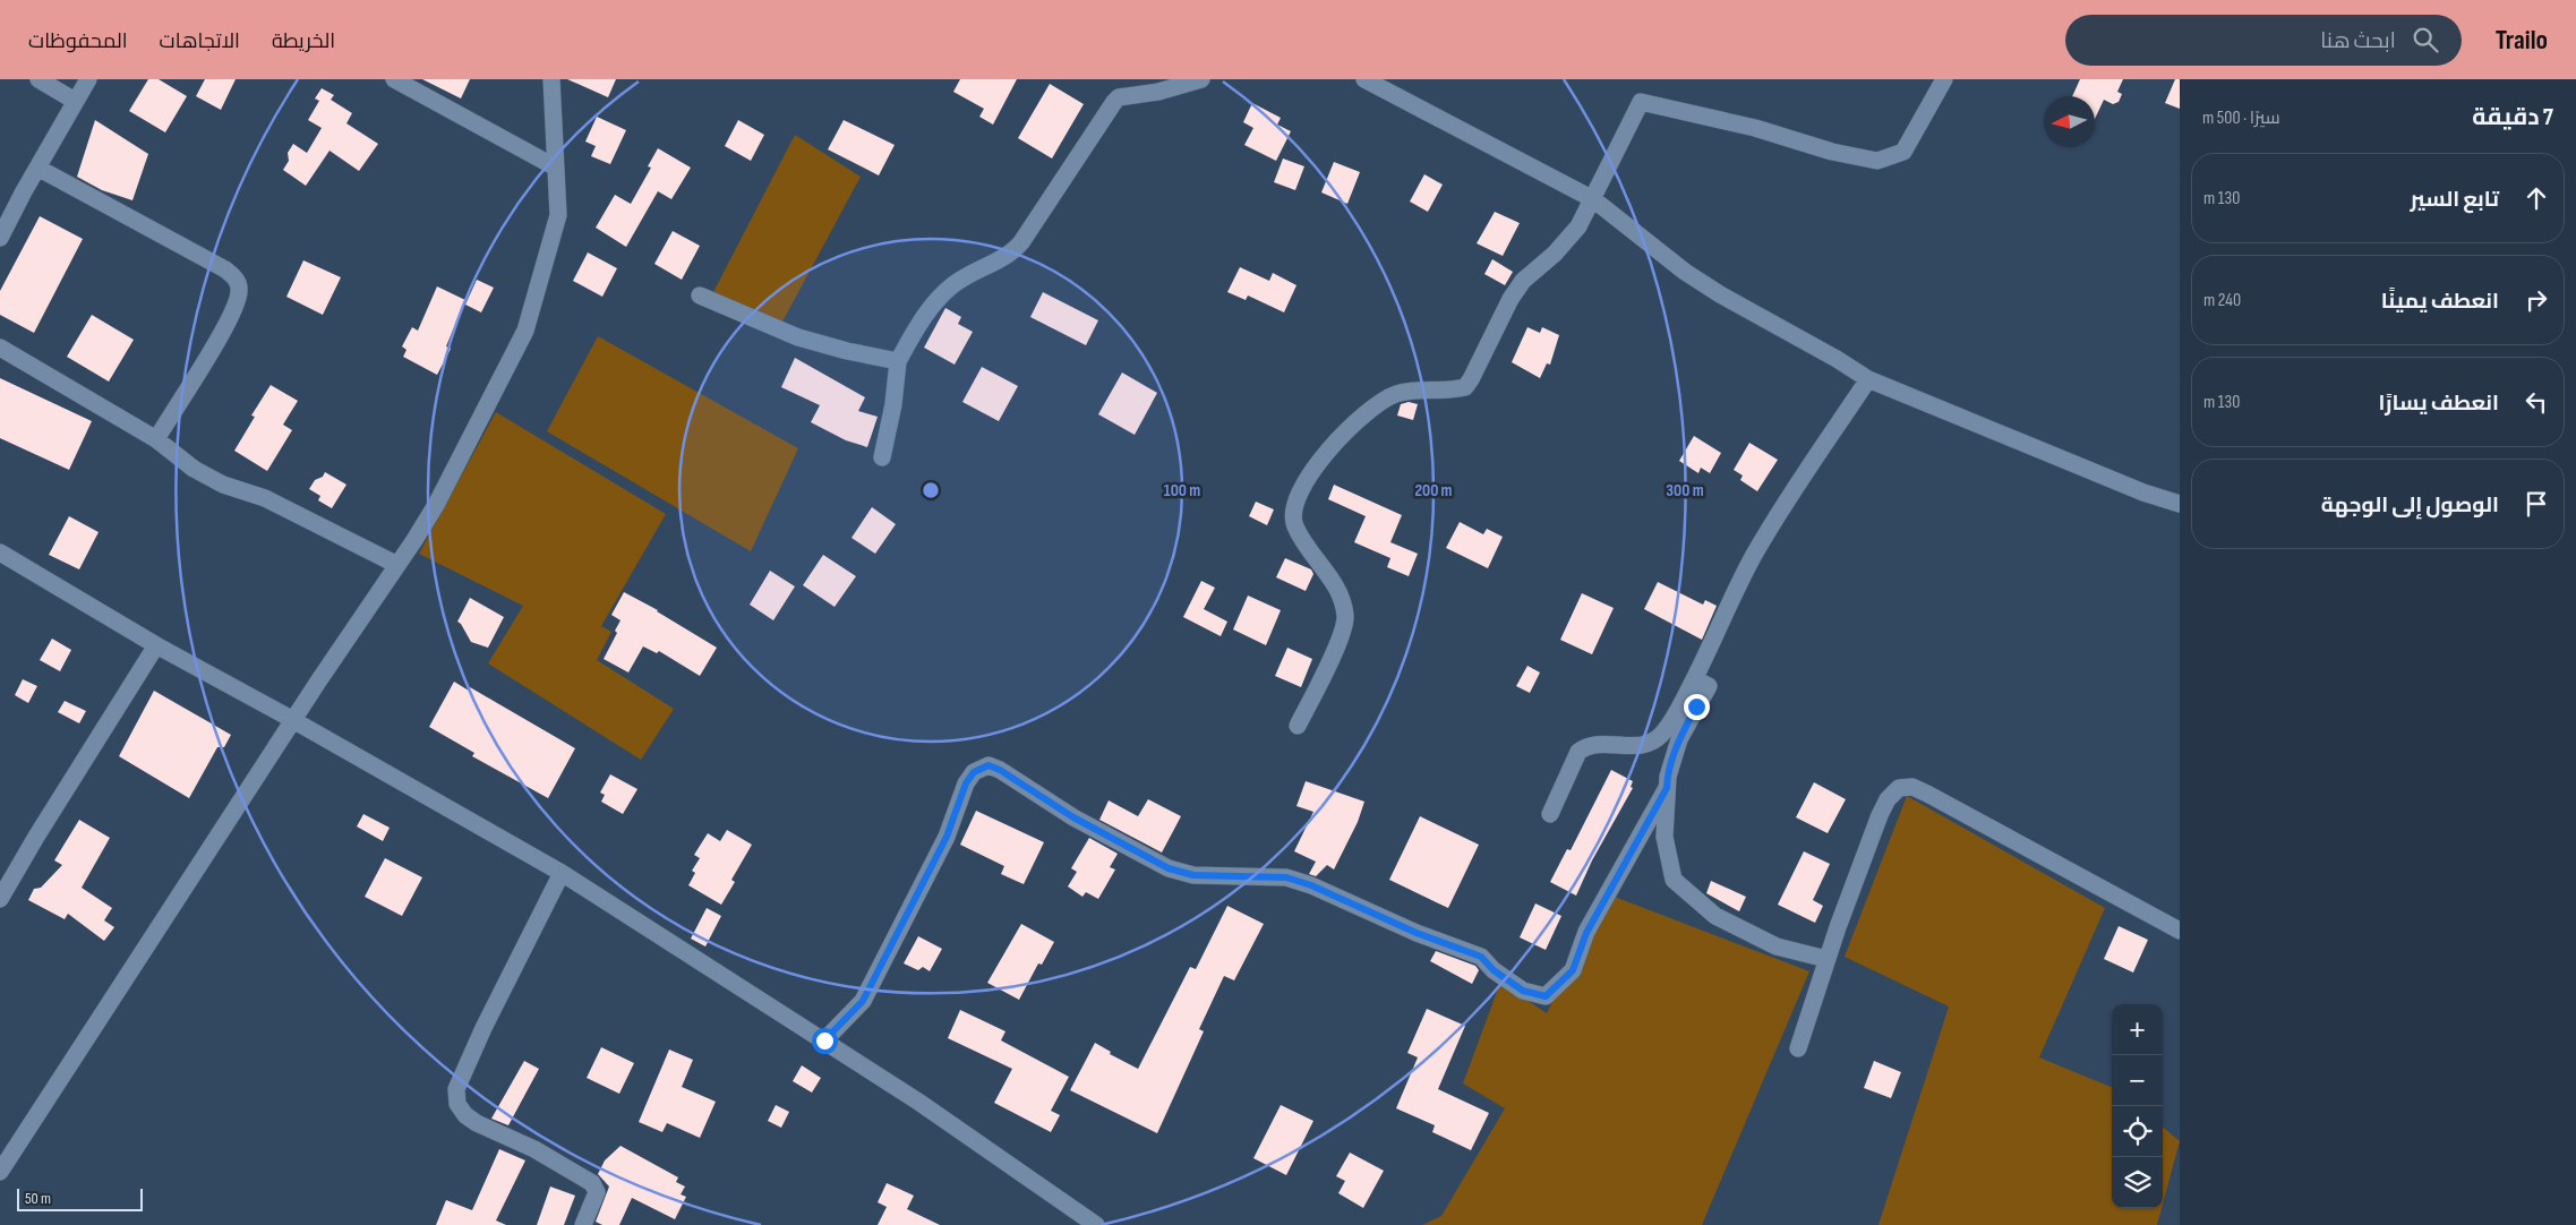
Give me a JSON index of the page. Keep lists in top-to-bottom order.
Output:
{
  "scale_bar": "50 m",
  "north": "left",
  "page": {
    "header": "Trailo",
    "search": "ابحث هنا",
    "nav": ["الخريطة", "الاتجاهات", "المحفوظات"],
    "heading": ["7 دقيقة", "سيرًا · 500 m"],
    "list": [
      ["تابع السير", "130 m"],
      ["انعطف يمينًا", "240 m"],
      ["انعطف يسارًا", "130 m"],
      "الوصول إلى الوجهة"
    ],
    "map_buttons": ["+", "−"],
    "scale": "50 m"
  },
  "rings": ["100 m", "200 m", "300 m"]
}
